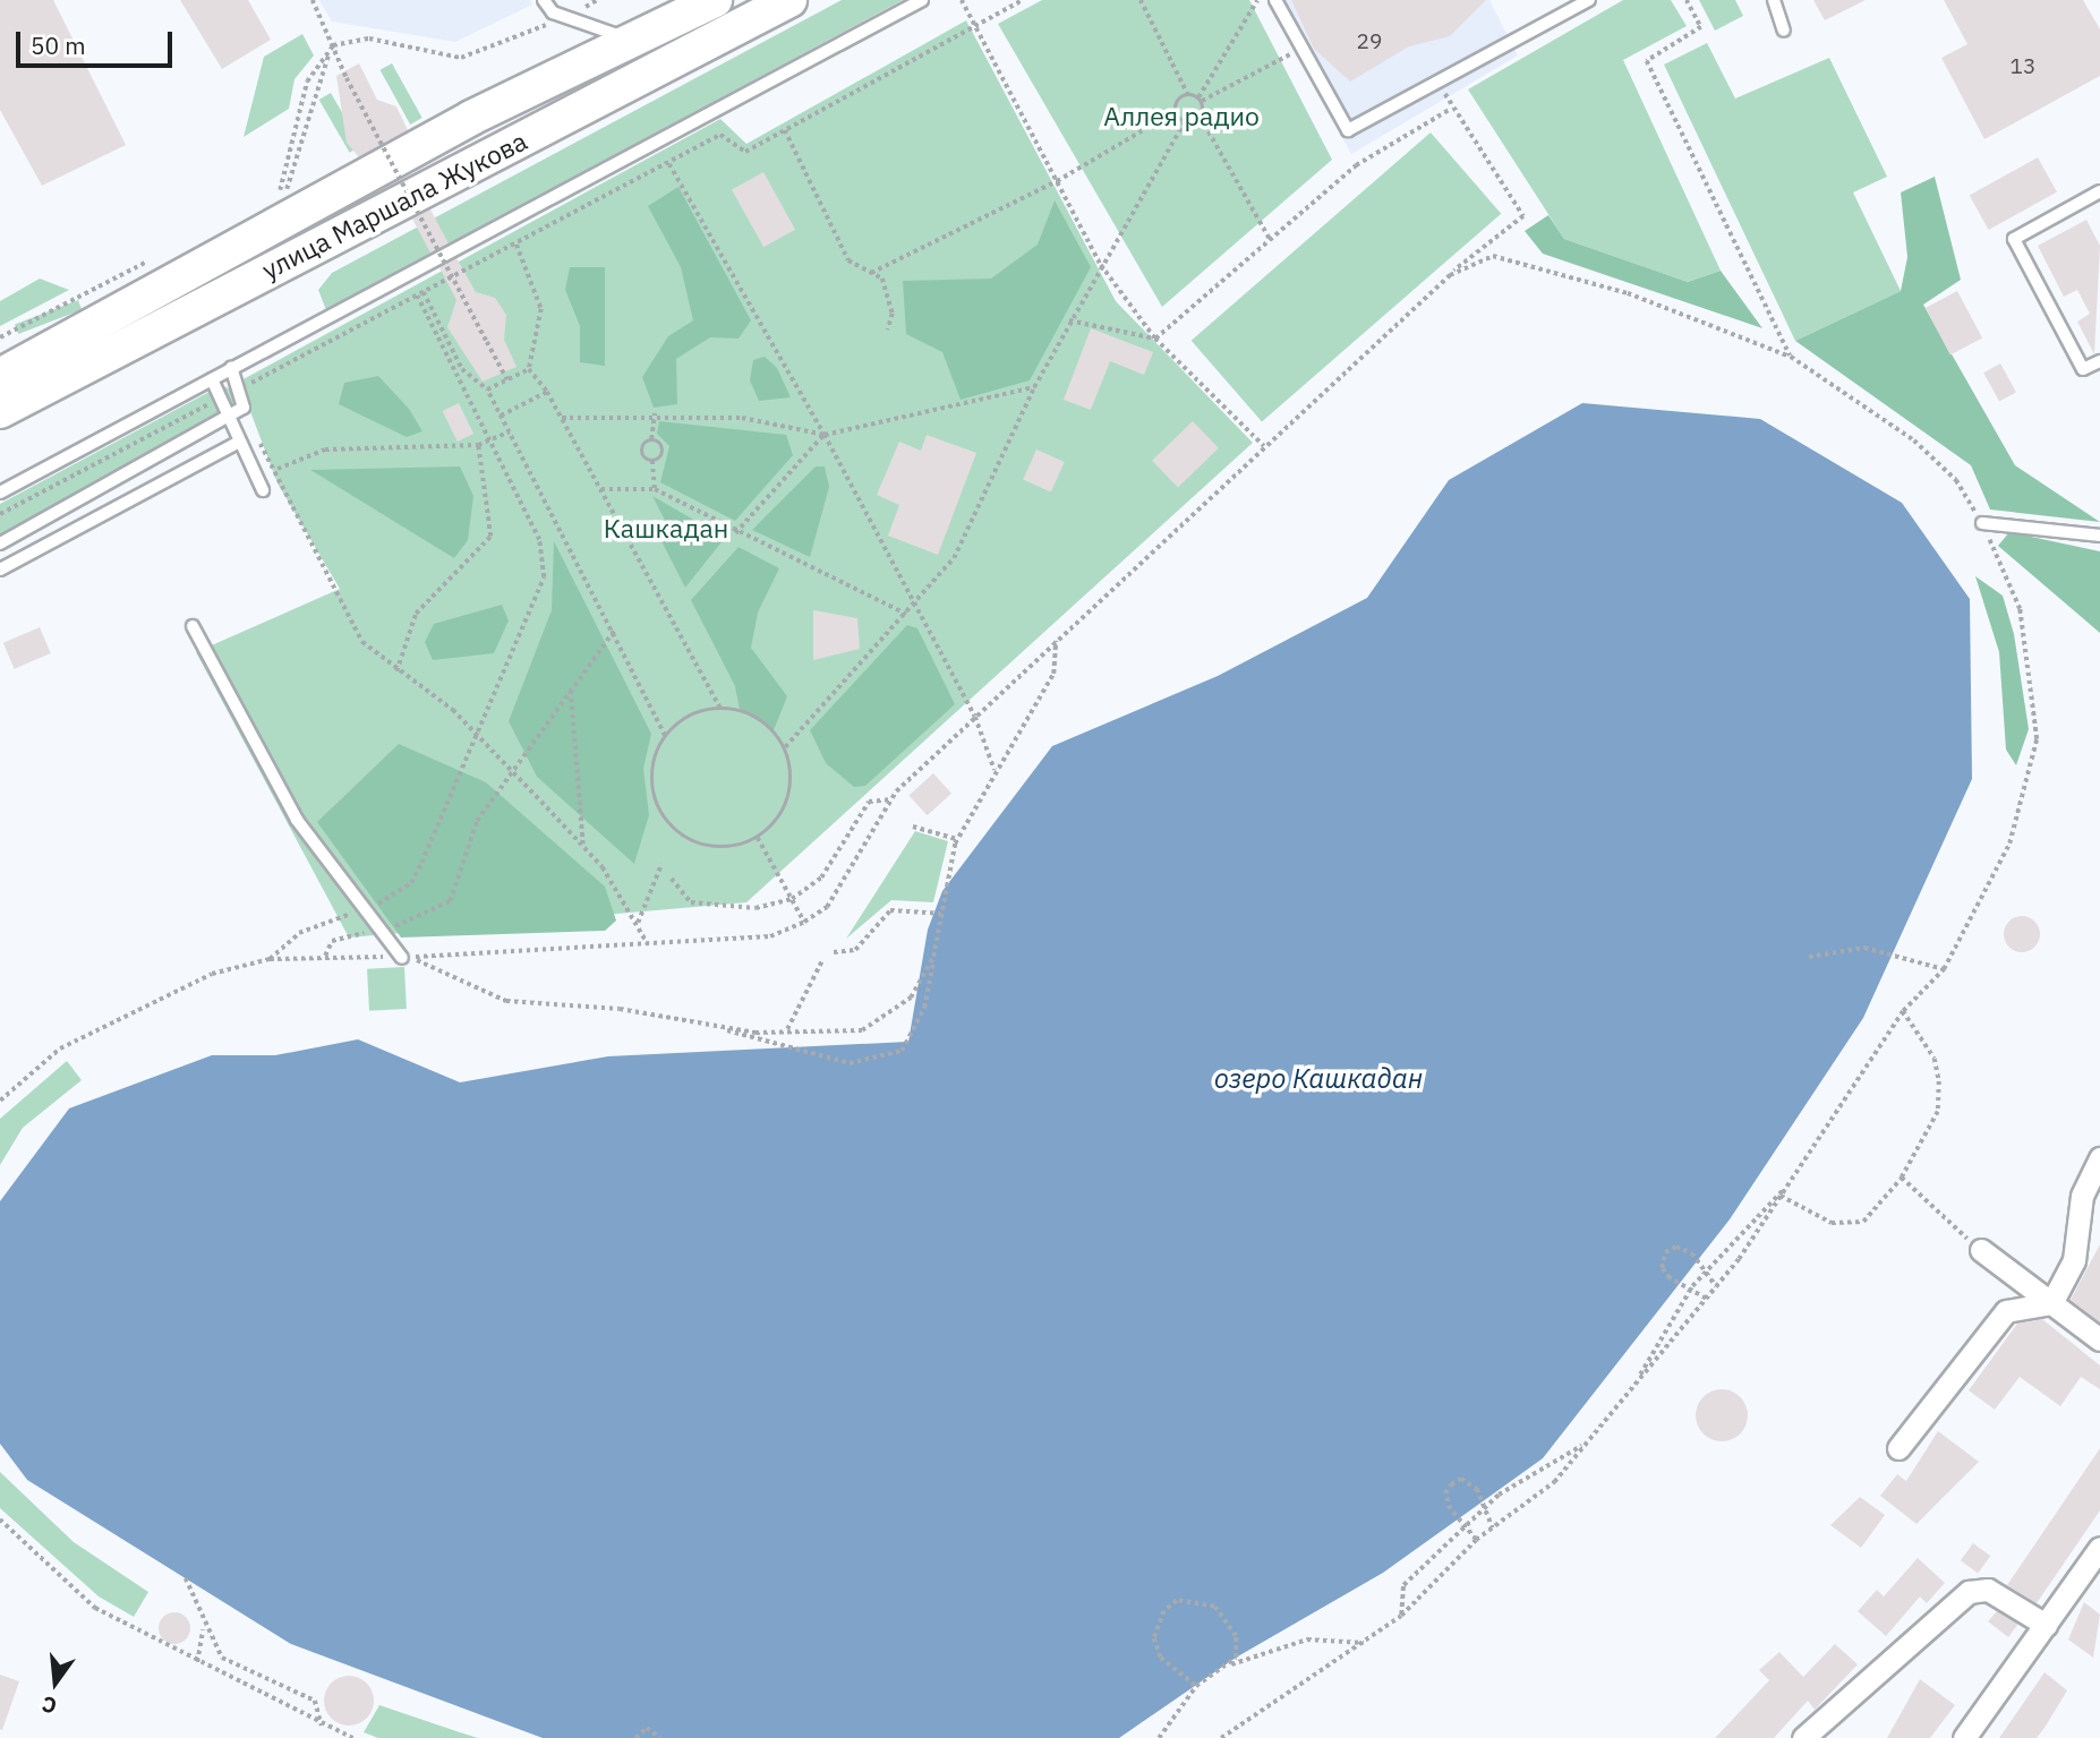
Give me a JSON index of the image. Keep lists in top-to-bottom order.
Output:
{
  "streets": {
    "main road": ["улица Маршала Жукова"]
  },
  "water": ["озеро Кашкадан"],
  "parks": ["Аллея радио", "Кашкадан"],
  "house_numbers": ["29", "13"],
  "scale_bar": "50 m",
  "north": "bottom"
}
